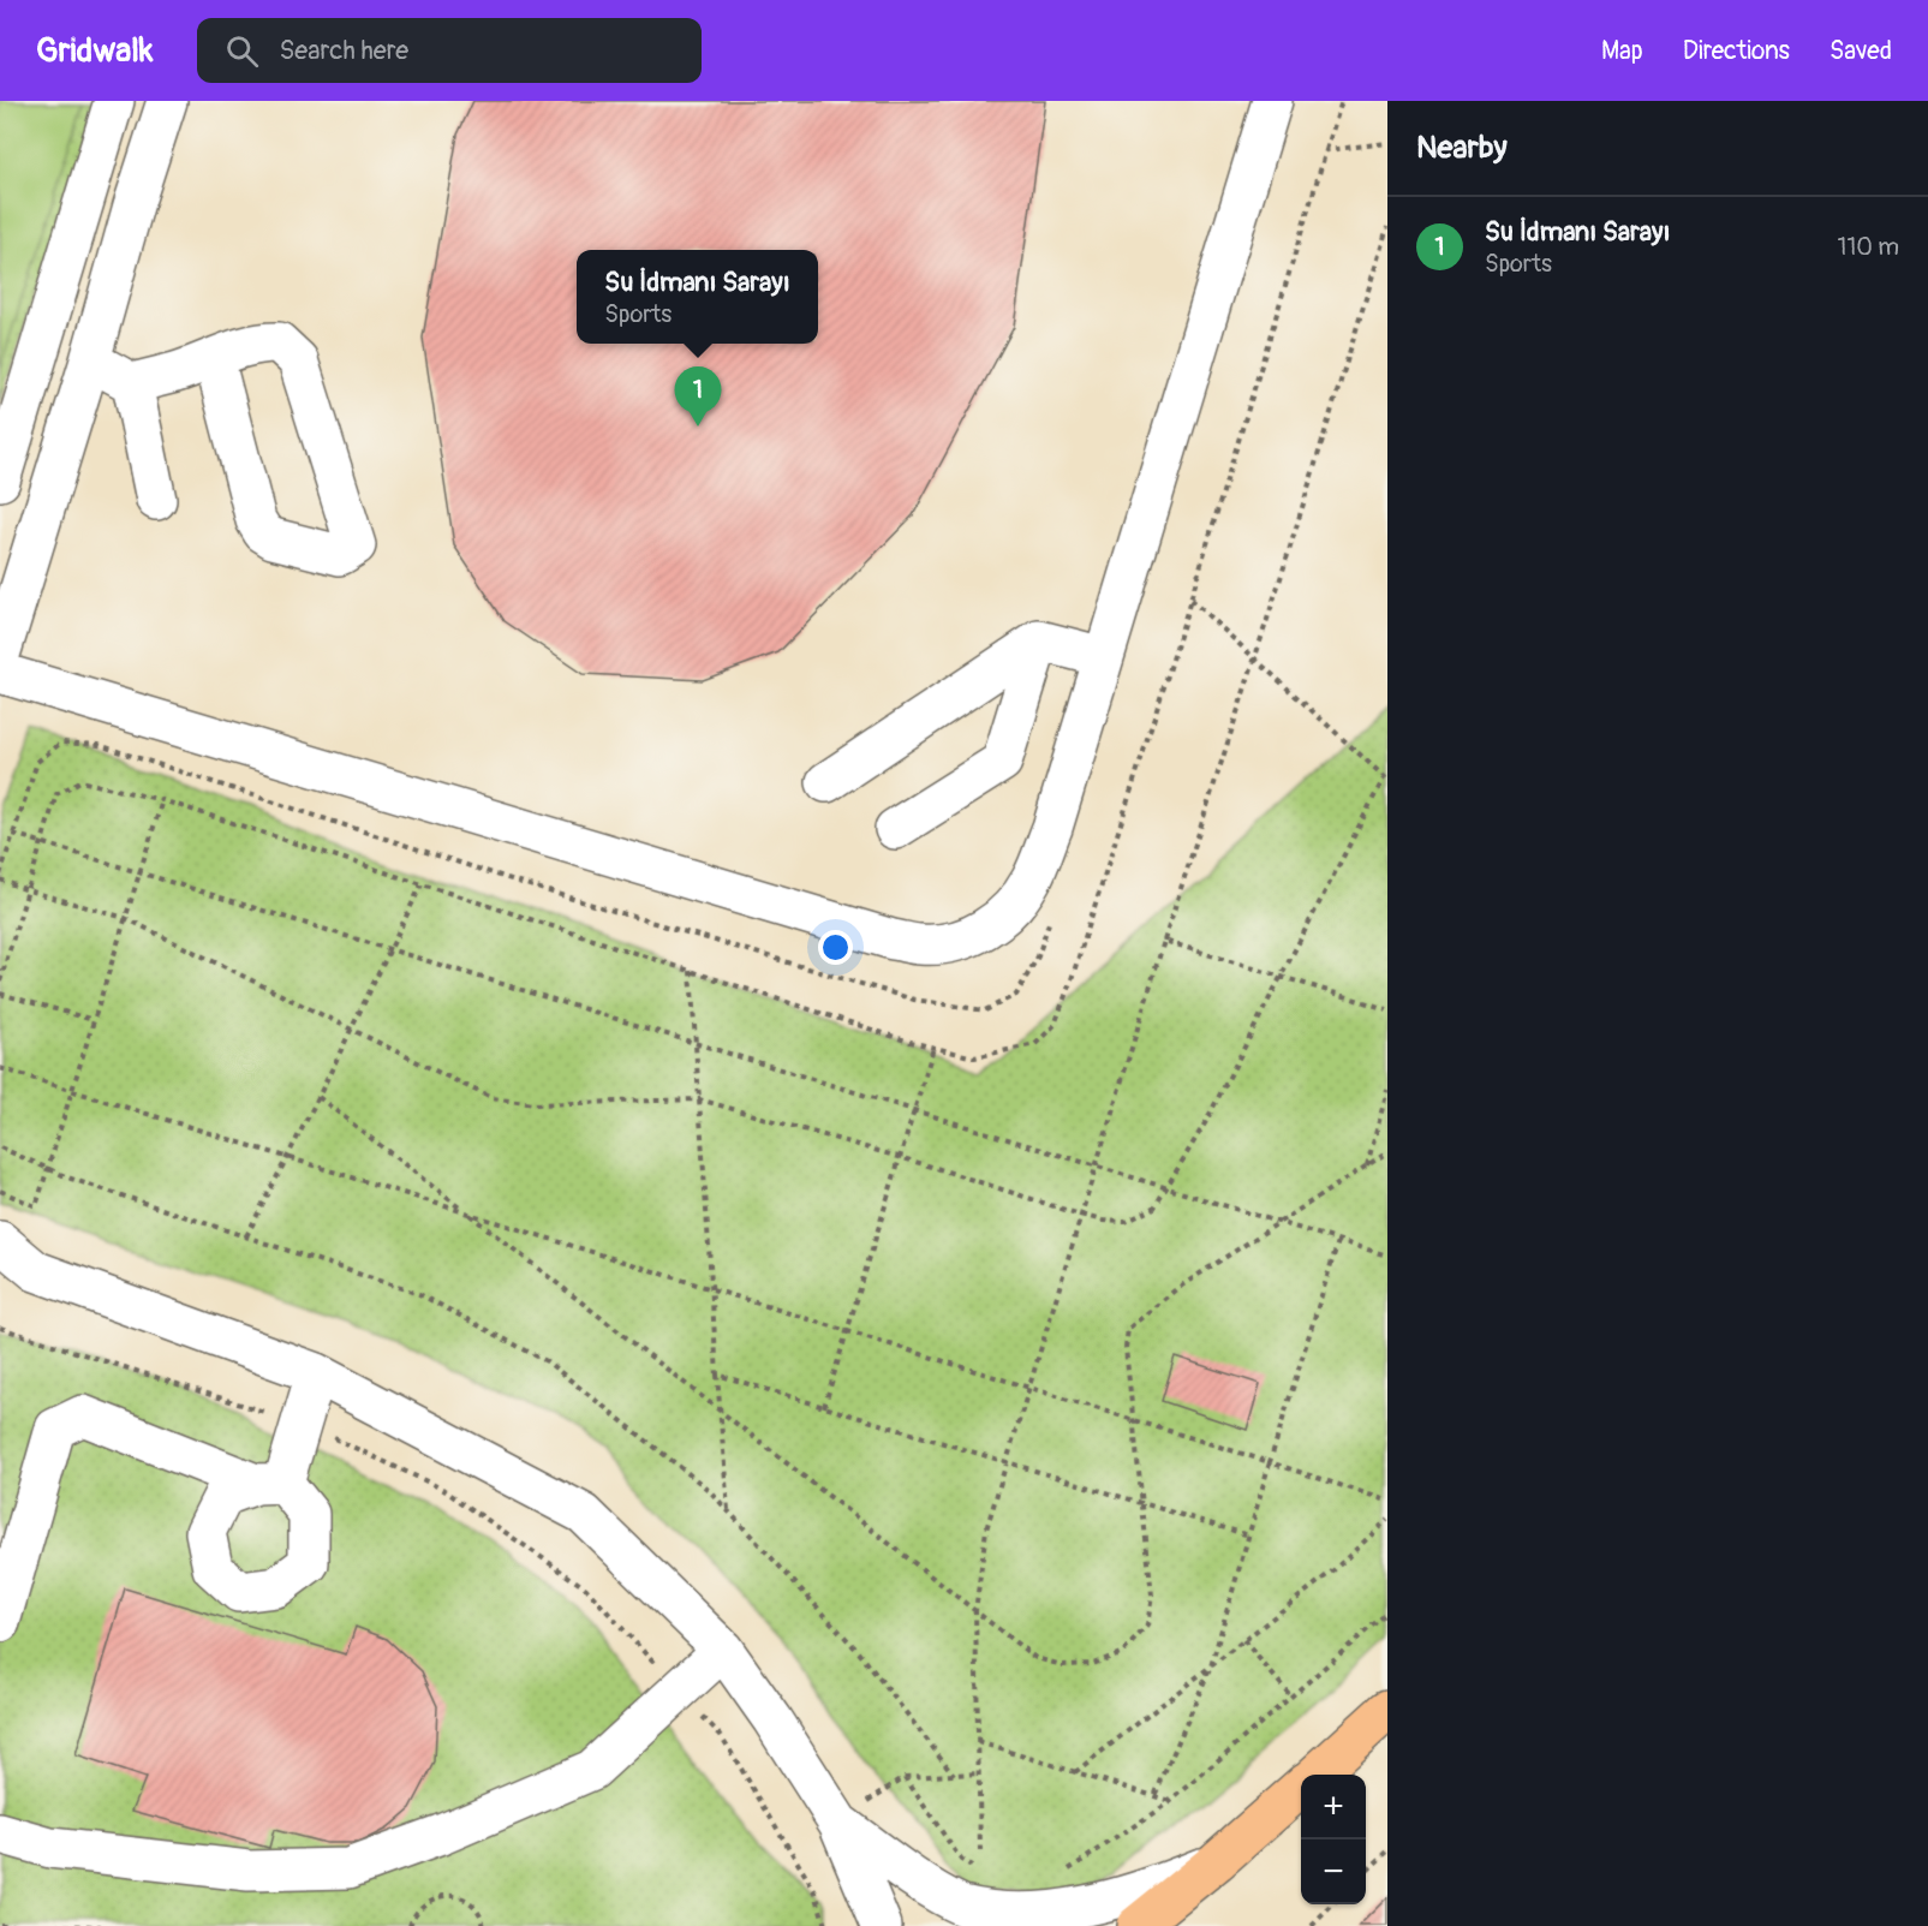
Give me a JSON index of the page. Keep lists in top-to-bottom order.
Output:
{
  "page": {
    "header": "Gridwalk",
    "search": "Search here",
    "nav": ["Map", "Directions", "Saved"],
    "heading": "Nearby",
    "list": [
      {
        "mark": "1",
        "name": "Su İdmanı Sarayı",
        "note": "Sports",
        "value": "110 m"
      }
    ],
    "popup": ["Su İdmanı Sarayı", "Sports"],
    "pins": "1",
    "map_buttons": ["+", "−"]
  }
}
